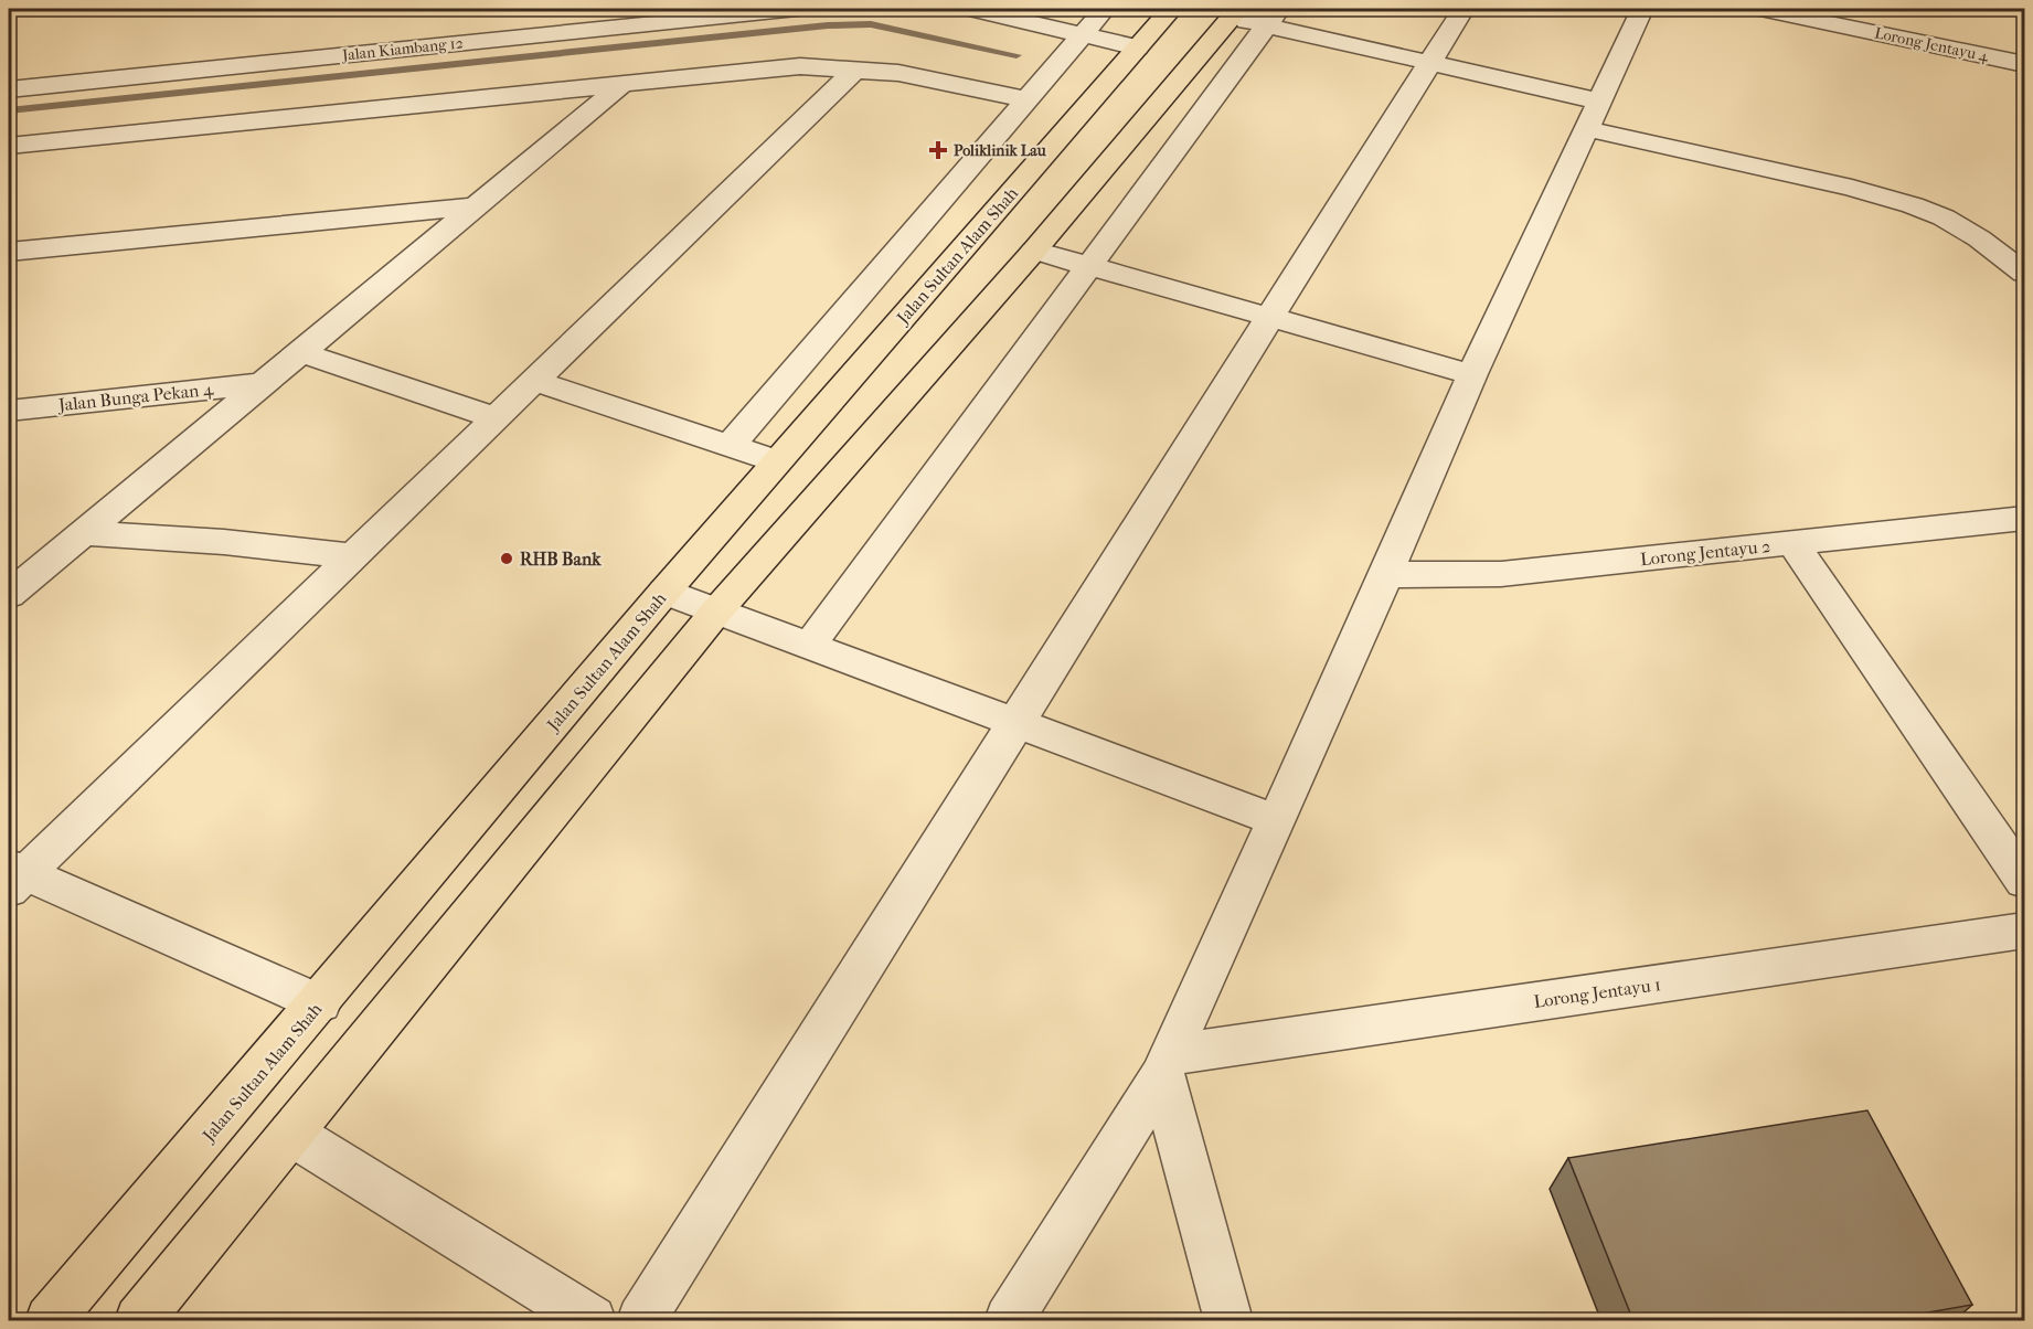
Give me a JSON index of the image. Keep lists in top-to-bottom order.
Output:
{
  "streets": {
    "highway": ["Jalan Sultan Alam Shah"],
    "street": [
      "Lorong Jentayu 4",
      "Jalan Kiambang 12",
      "Jalan Bunga Pekan 4",
      "Lorong Jentayu 2",
      "Lorong Jentayu 1"
    ]
  },
  "places": {
    "health": ["Poliklinik Lau"],
    "other": ["RHB Bank"]
  }
}
